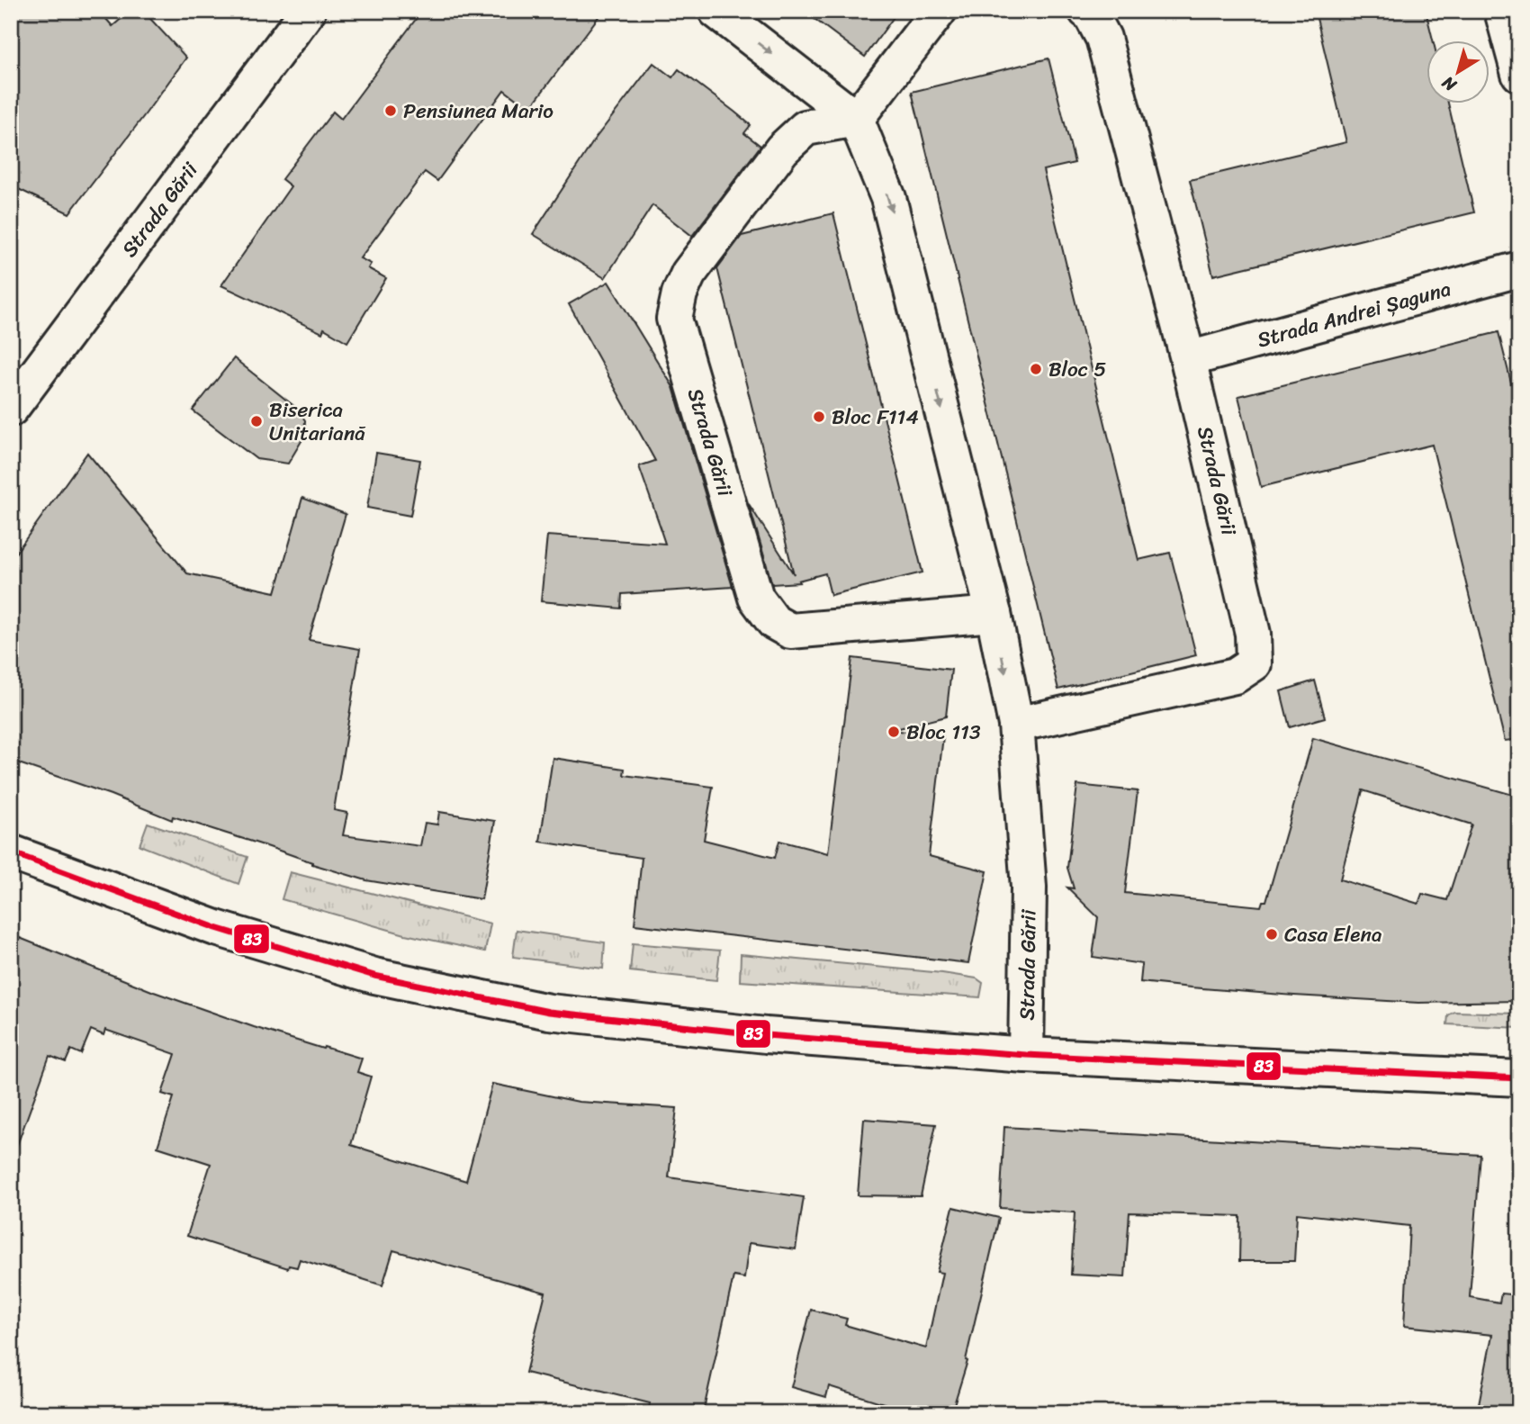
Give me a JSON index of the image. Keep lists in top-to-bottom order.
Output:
{
  "streets": {
    "street": ["Strada Gării", "Strada Andrei Șaguna"]
  },
  "crossings": [
    ["Strada Gării", "Strada Andrei Șaguna"]
  ],
  "places": [
    "Pensiunea Mario",
    "Bloc 5",
    "Bloc F114",
    "Biserica Unitariană",
    "Bloc 113",
    "Casa Elena"
  ],
  "lines": ["transit line 83"],
  "north": "bottom left"
}
